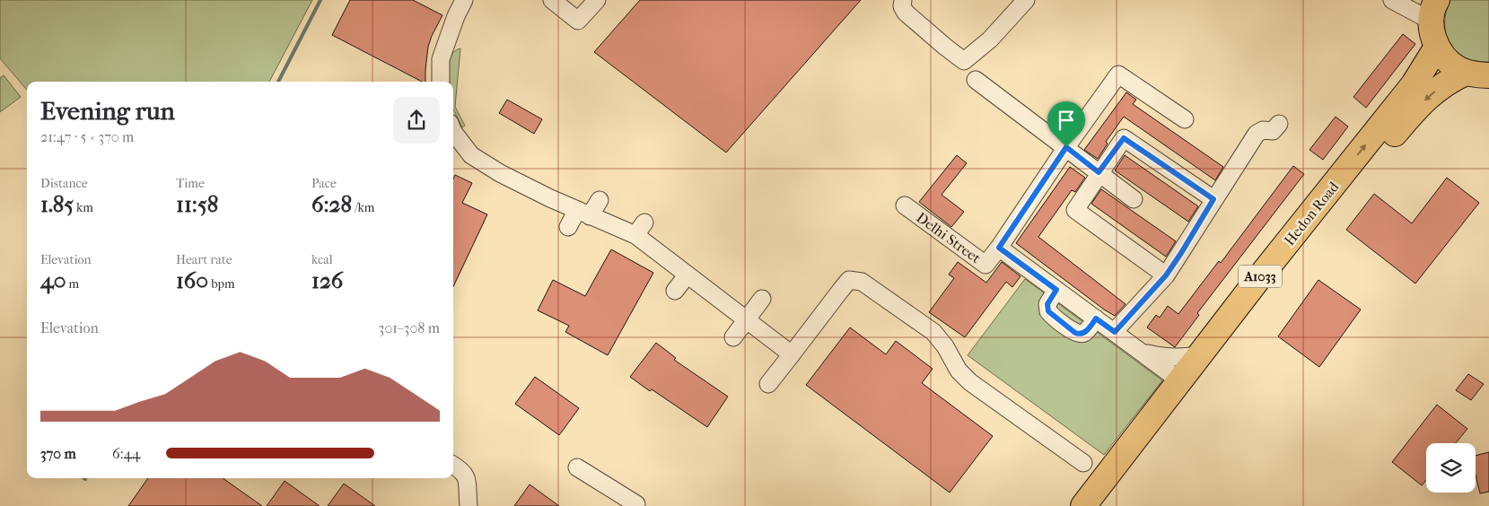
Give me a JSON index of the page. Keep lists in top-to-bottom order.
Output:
{
  "streets": {
    "highway": ["Hedon Road", "A1033"],
    "street": ["Delhi Street"]
  },
  "crossings": [
    ["Hedon Road", "Delhi Street"],
    ["Hedon Road", "A1033"]
  ],
  "page": {
    "heading": ["Evening run", "21:47 · 5 × 370 m"],
    "stats": [
      ["Distance", "1.85 km"],
      ["Time", "11:58"],
      ["Pace", "6:28 /km"],
      ["Elevation", "40 m"],
      ["Heart rate", "160 bpm"],
      ["kcal", "126"]
    ],
    "chart": ["Elevation", "301–308 m"],
    "list": [
      {
        "name": "370 m",
        "note": "6:44"
      }
    ]
  }
}
